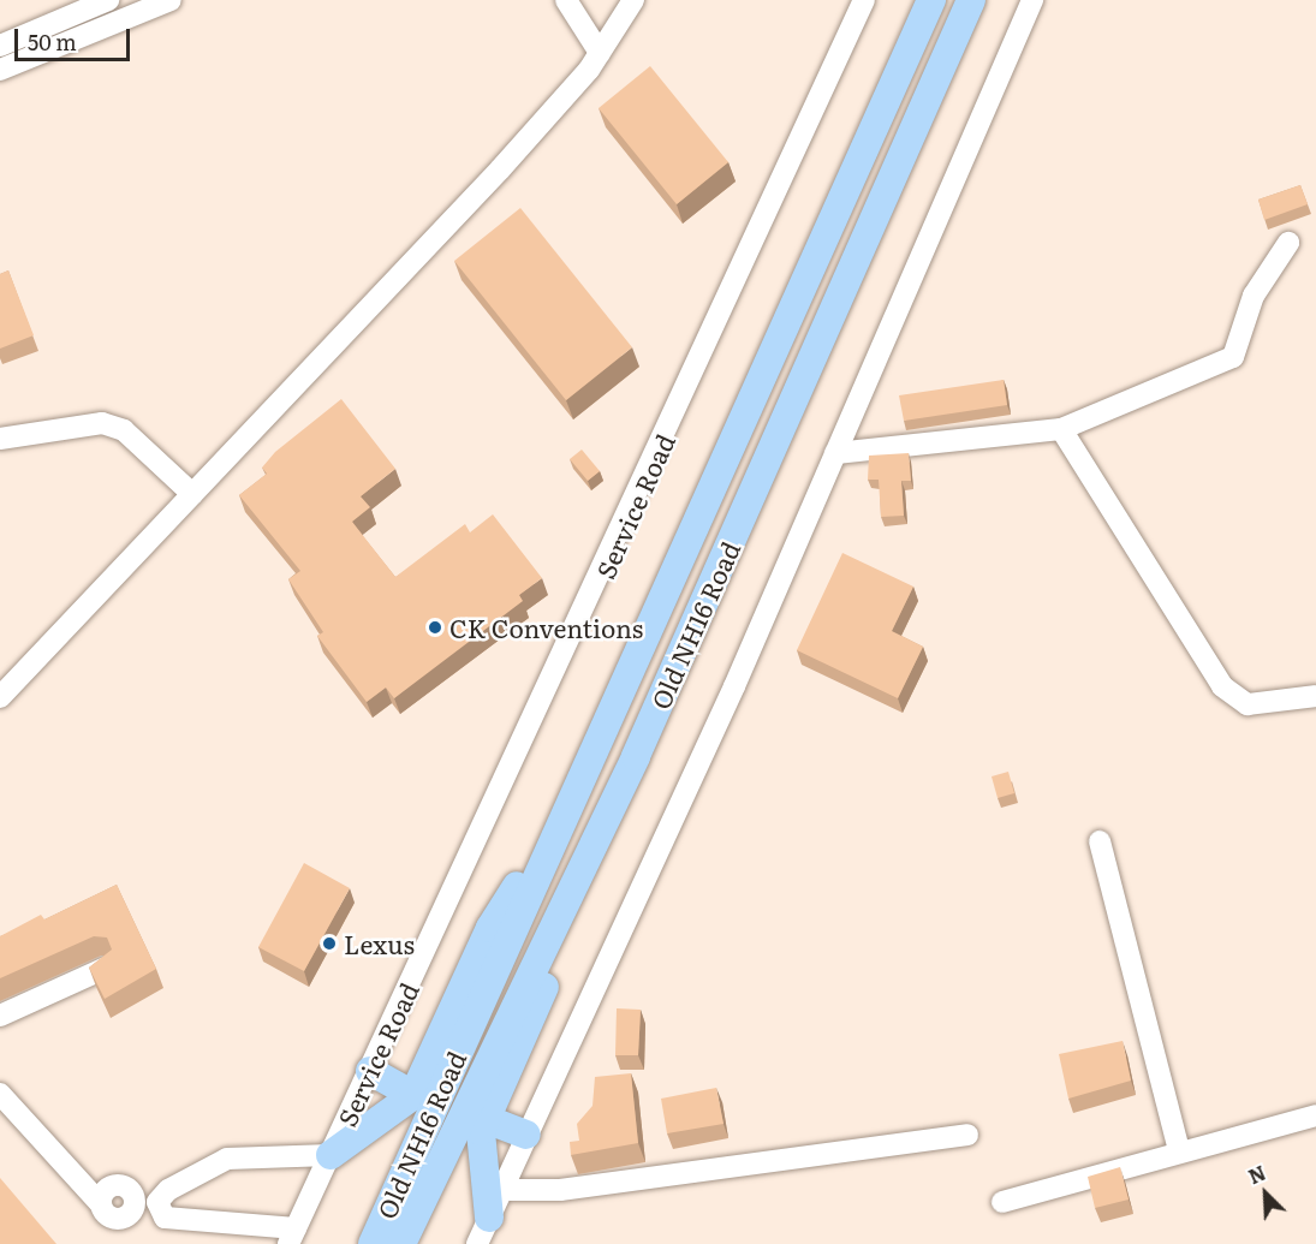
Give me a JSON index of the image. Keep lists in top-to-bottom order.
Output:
{
  "streets": {
    "main road": ["Old NH16 Road"],
    "street": ["Service Road"]
  },
  "places": ["CK Conventions", "Lexus"],
  "scale_bar": "50 m",
  "north": "top left"
}
